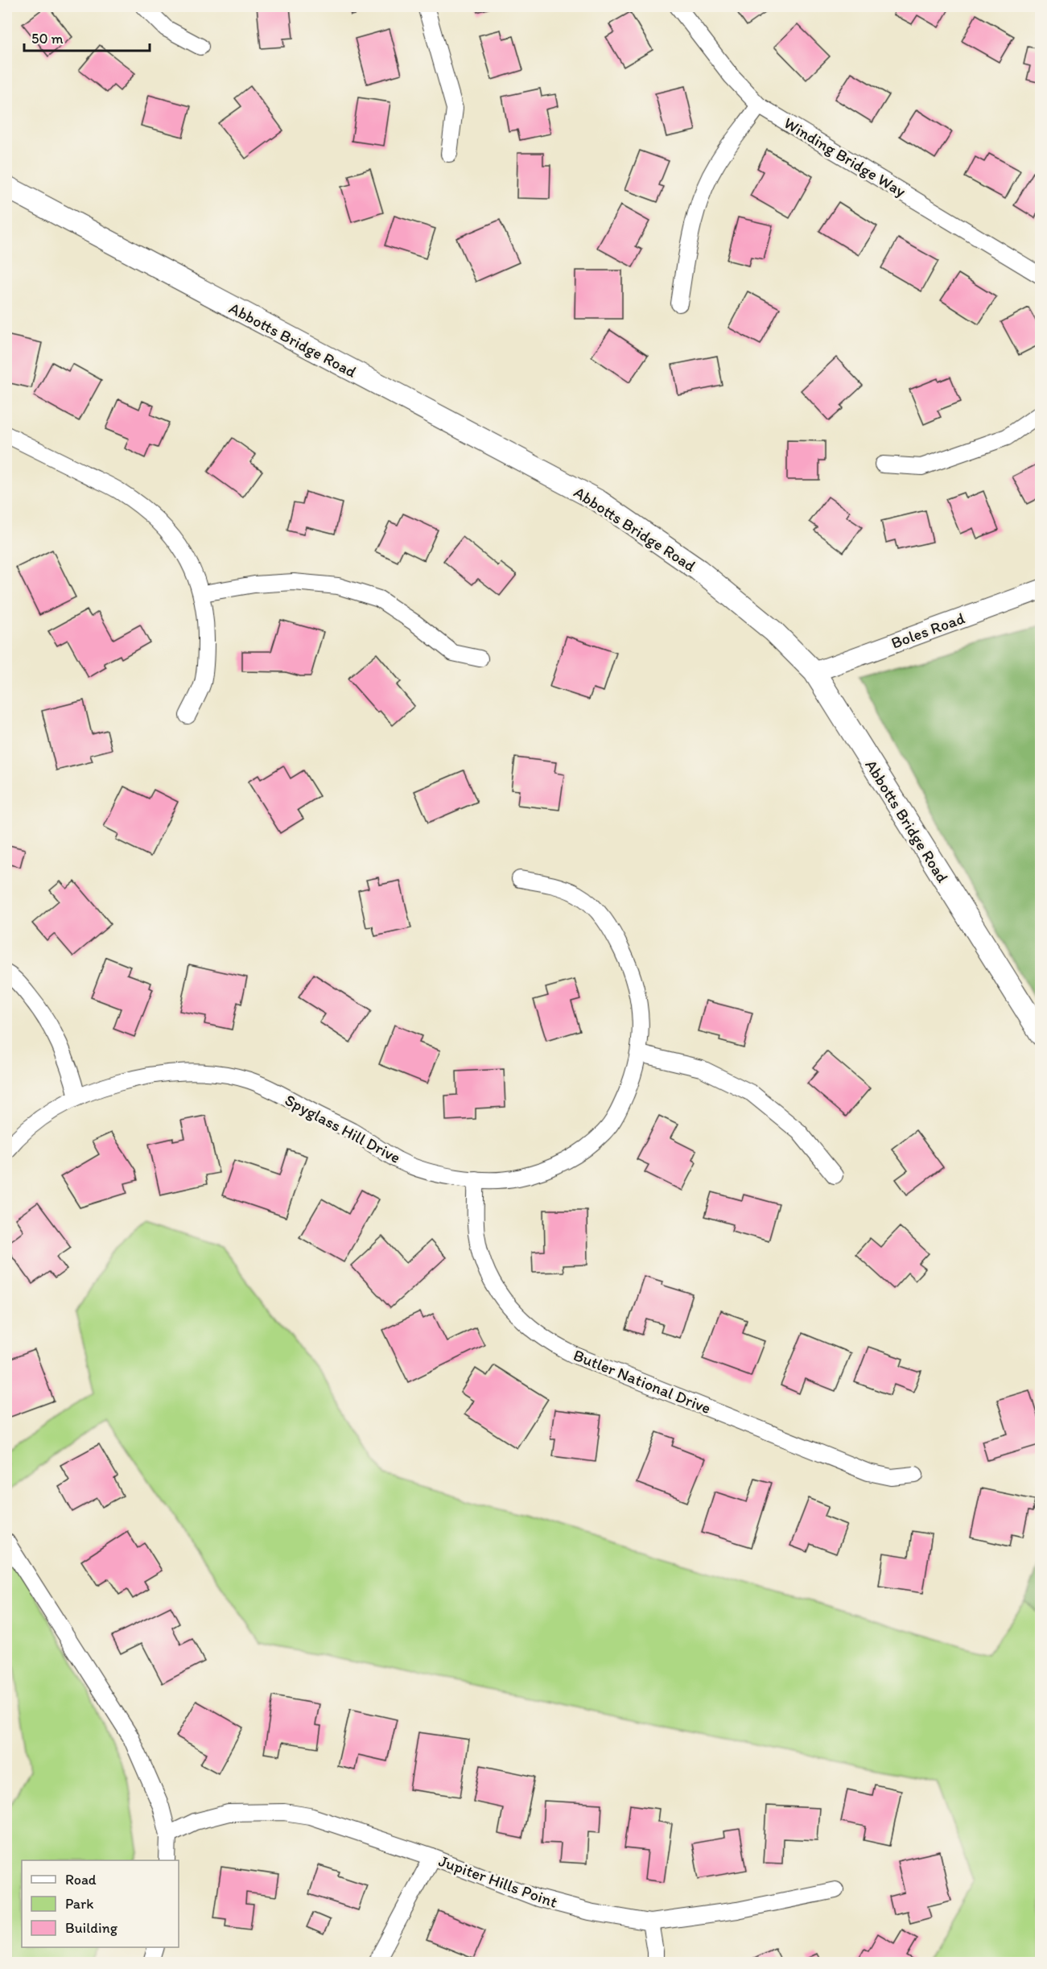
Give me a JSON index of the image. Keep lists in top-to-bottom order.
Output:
{
  "streets": {
    "main road": ["Abbotts Bridge Road"],
    "street": [
      "Winding Bridge Way",
      "Boles Road",
      "Spyglass Hill Drive",
      "Butler National Drive",
      "Jupiter Hills Point"
    ]
  },
  "crossings": [
    ["Abbotts Bridge Road", "Boles Road"],
    ["Spyglass Hill Drive", "Butler National Drive"]
  ],
  "legend": ["Road", "Park", "Building"],
  "scale_bar": "50 m"
}
